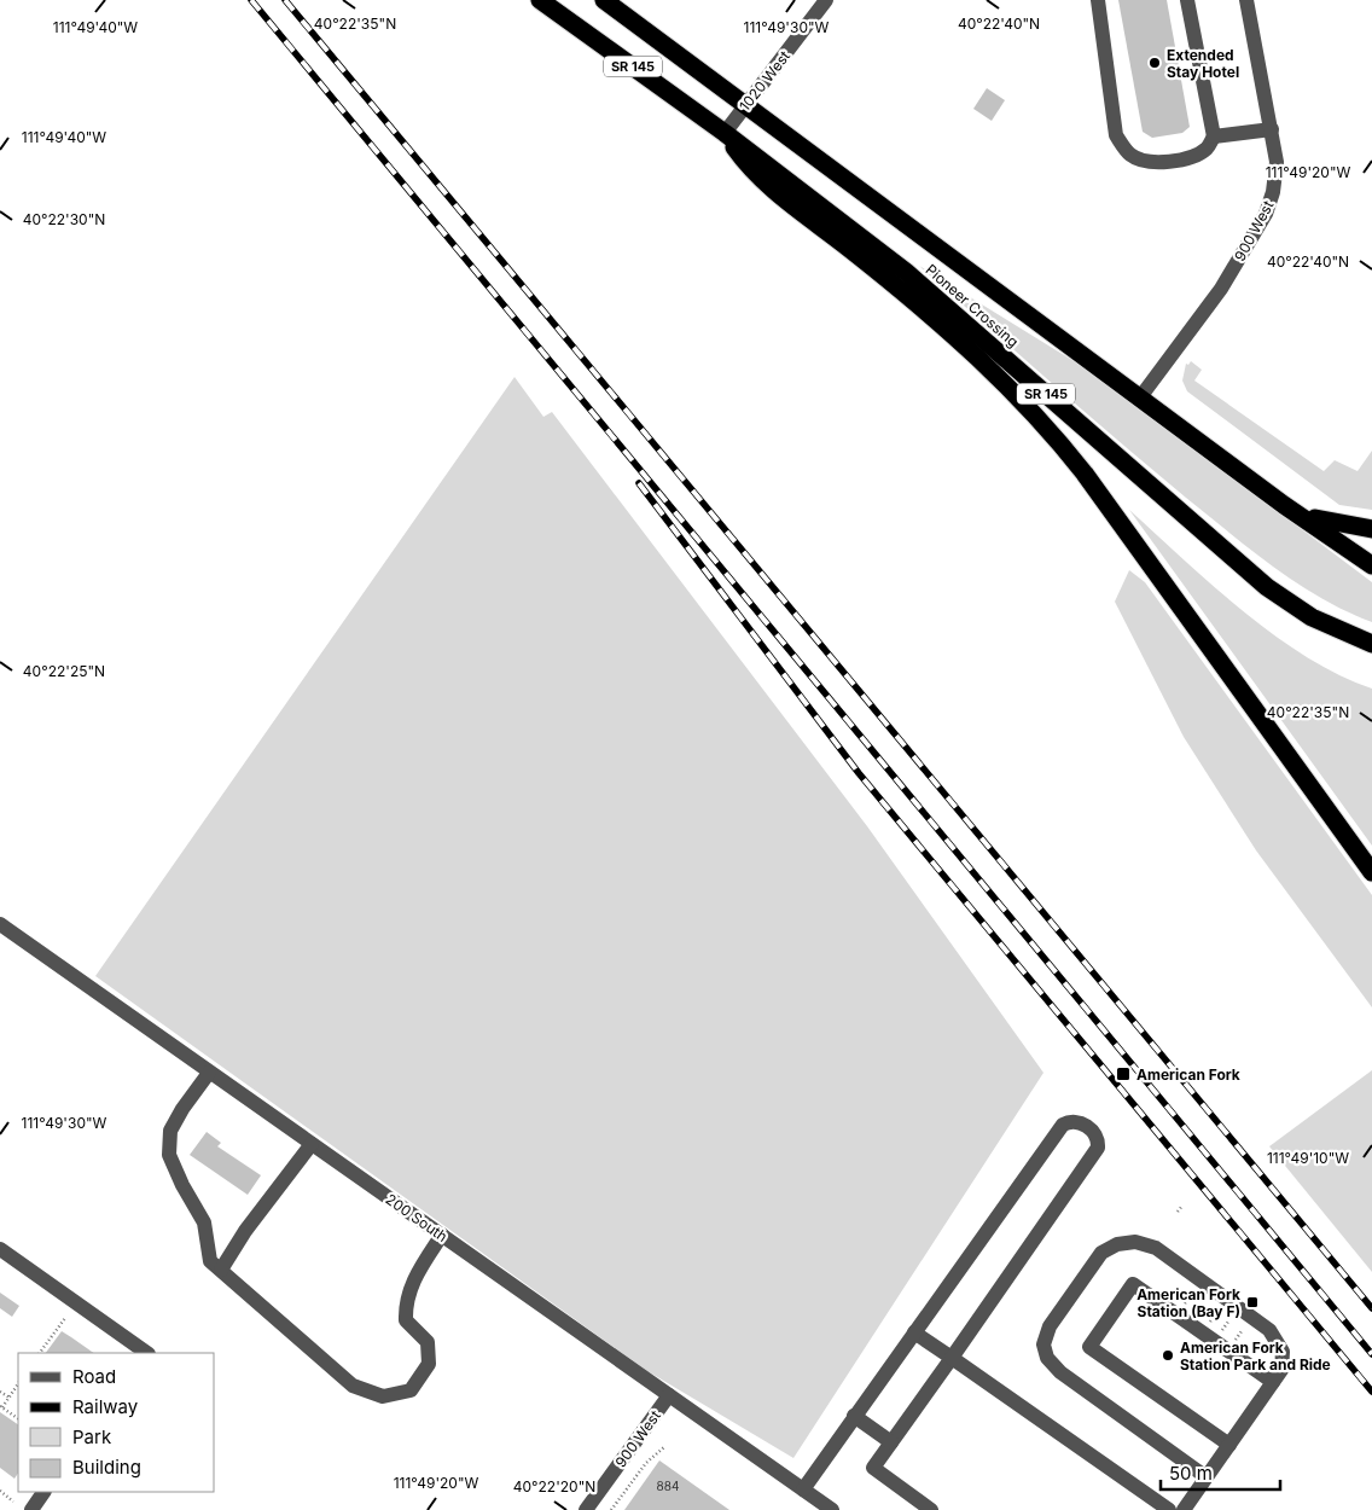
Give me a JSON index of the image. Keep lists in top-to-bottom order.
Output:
{
  "streets": {
    "highway": ["SR 145", "Pioneer Crossing"],
    "street": ["1020 West", "900 West", "200 South"]
  },
  "crossings": [
    ["1020 West", "Pioneer Crossing"],
    ["900 West", "Pioneer Crossing"],
    ["900 West", "200 South"]
  ],
  "places": {
    "other": ["Extended Stay Hotel", "American Fork Station Park and Ride"],
    "transit": ["American Fork", "American Fork Station (Bay F)"]
  },
  "house_numbers": ["884"],
  "legend": [
    "Road",
    "Railway",
    "Park",
    "Building"
  ],
  "scale_bar": "50 m",
  "coordinates": [
    "40°22'35\"N",
    "40°22'40\"N",
    "111°49'40\"W",
    "111°49'30\"W",
    "111°49'20\"W",
    "40°22'30\"N",
    "40°22'25\"N",
    "111°49'10\"W",
    "40°22'20\"N"
  ]
}
